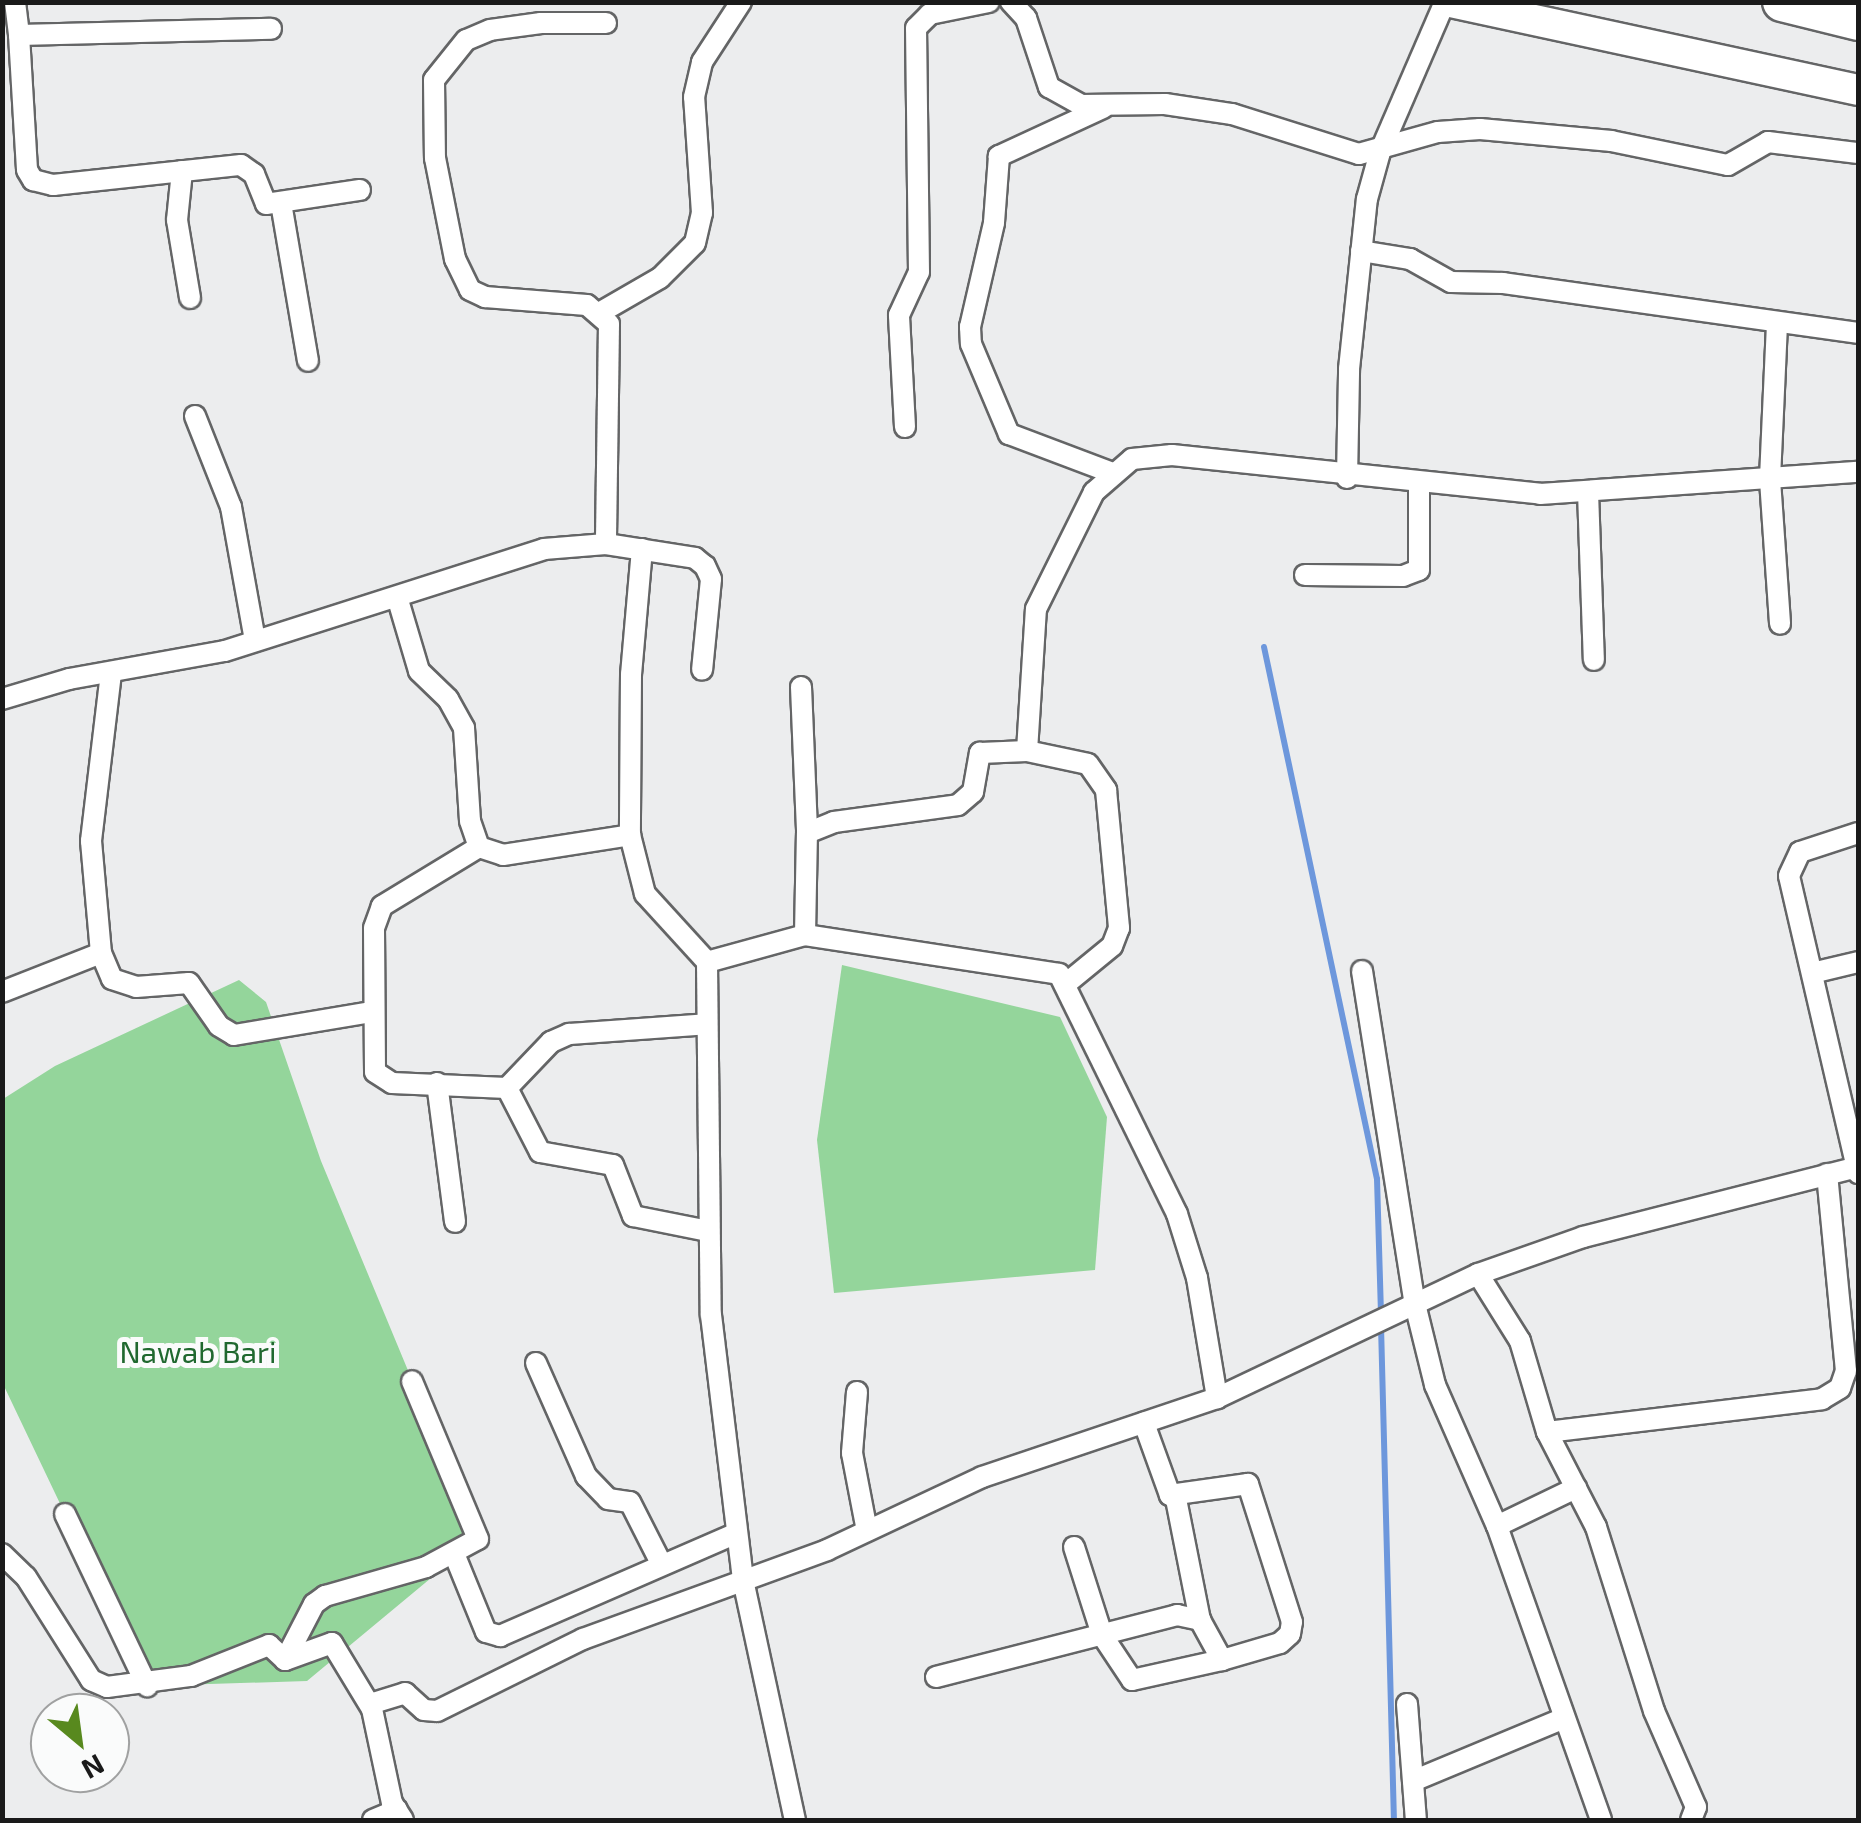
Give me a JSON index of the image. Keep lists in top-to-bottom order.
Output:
{
  "parks": ["Nawab Bari"],
  "north": "bottom right"
}
